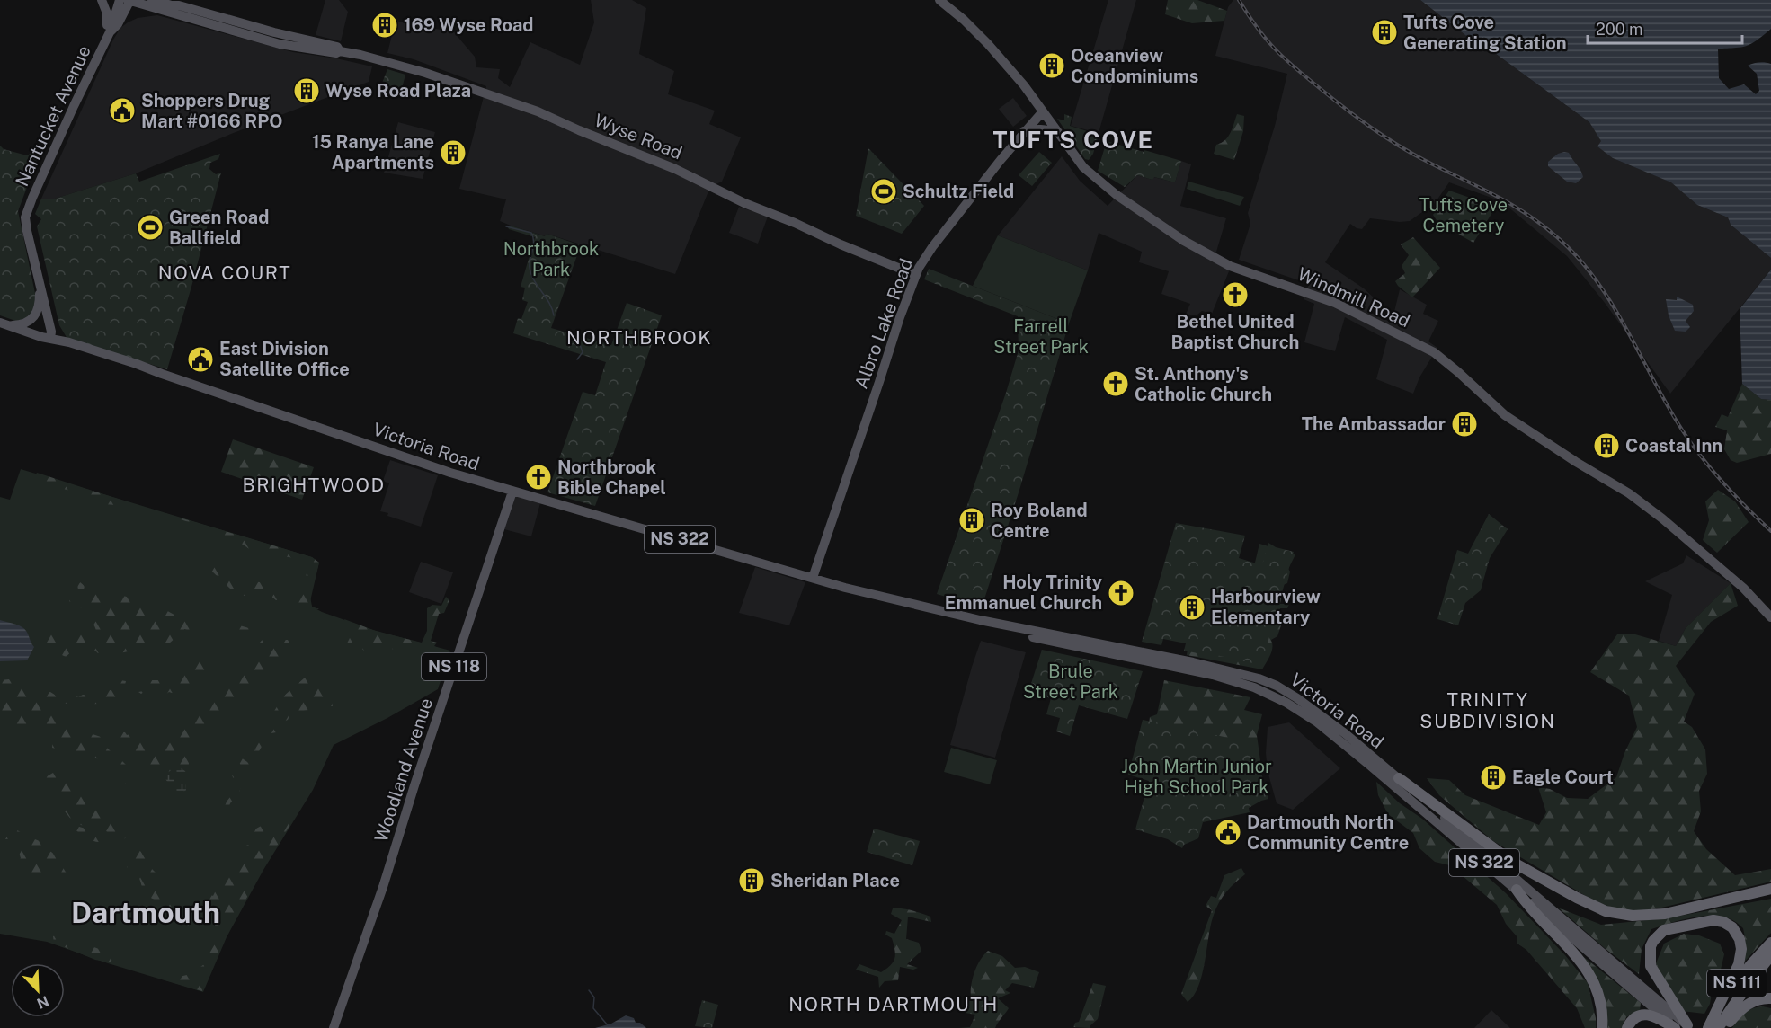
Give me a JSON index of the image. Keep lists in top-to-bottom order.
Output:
{
  "streets": {
    "highway": ["NS 111"],
    "main road": [
      "Nantucket Avenue",
      "Wyse Road",
      "Windmill Road",
      "Albro Lake Road",
      "Victoria Road",
      "NS 322",
      "NS 118",
      "Woodland Avenue"
    ]
  },
  "crossings": [
    ["Nantucket Avenue", "Wyse Road"],
    ["Nantucket Avenue", "Victoria Road"],
    ["Wyse Road", "Albro Lake Road"],
    ["Windmill Road", "Albro Lake Road"],
    ["Albro Lake Road", "Victoria Road"],
    ["Victoria Road", "Woodland Avenue"]
  ],
  "districts": [
    "TUFTS COVE",
    "NOVA COURT",
    "NORTHBROOK",
    "BRIGHTWOOD",
    "TRINITY SUBDIVISION",
    "Dartmouth",
    "NORTH DARTMOUTH"
  ],
  "parks": [
    "Tufts Cove Cemetery",
    "Northbrook Park",
    "Farrell Street Park",
    "Brule Street Park",
    "John Martin Junior High School Park"
  ],
  "places": {
    "building": [
      "169 Wyse Road",
      "Tufts Cove Generating Station",
      "Oceanview Condominiums",
      "Wyse Road Plaza",
      "15 Ranya Lane Apartments",
      "The Ambassador",
      "Coastal Inn",
      "Roy Boland Centre",
      "Harbourview Elementary",
      "Eagle Court",
      "Sheridan Place"
    ],
    "public building": ["Shoppers Drug Mart #0166 RPO", "East Division Satellite Office", "Dartmouth North Community Centre"],
    "sports": ["Schultz Field", "Green Road Ballfield"],
    "church": [
      "Bethel United Baptist Church",
      "St. Anthony's Catholic Church",
      "Northbrook Bible Chapel",
      "Holy Trinity Emmanuel Church"
    ]
  },
  "scale_bar": "200 m",
  "north": "bottom right"
}
